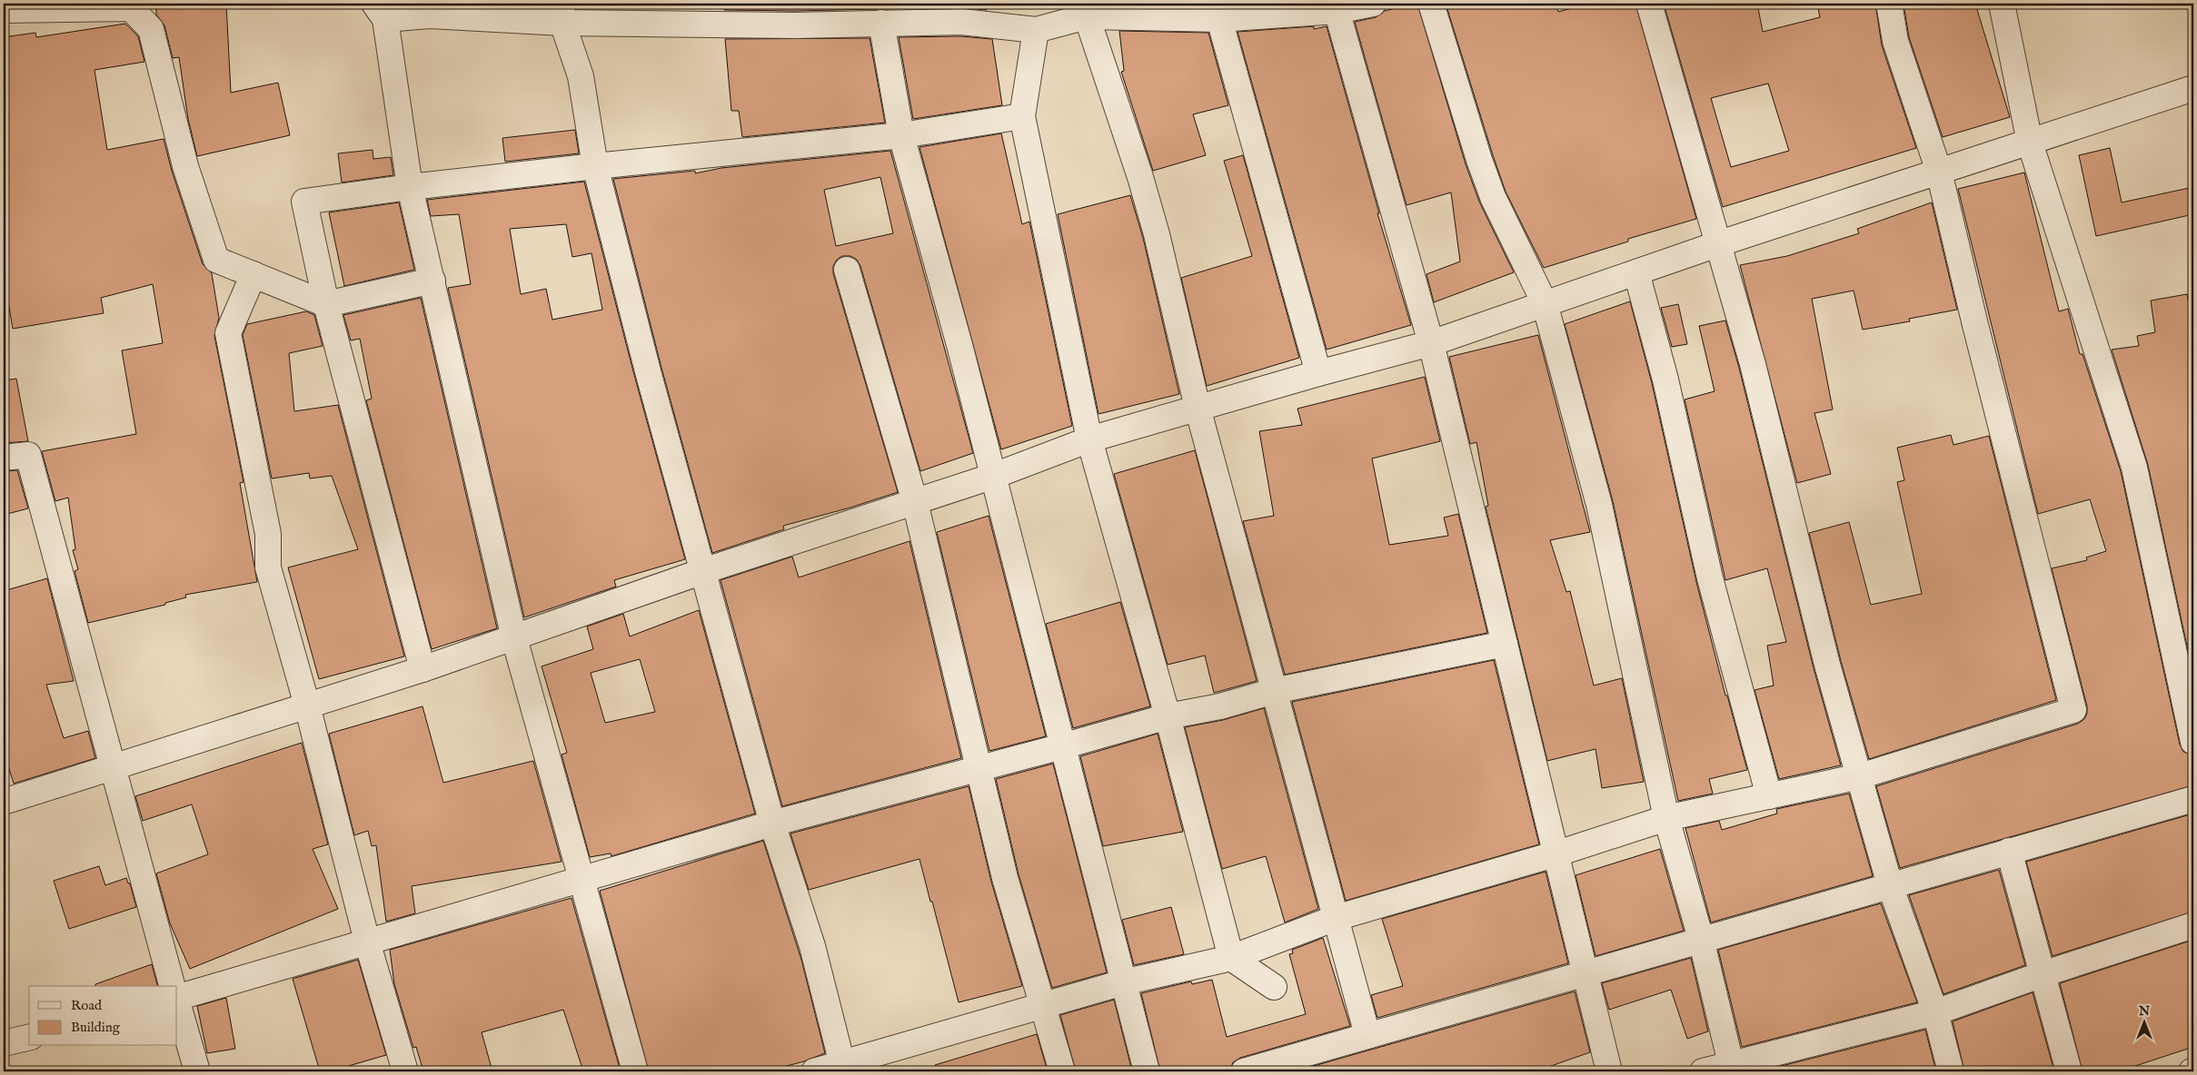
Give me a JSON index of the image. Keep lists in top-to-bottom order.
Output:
{
  "legend": ["Road", "Building"],
  "north": "top"
}
